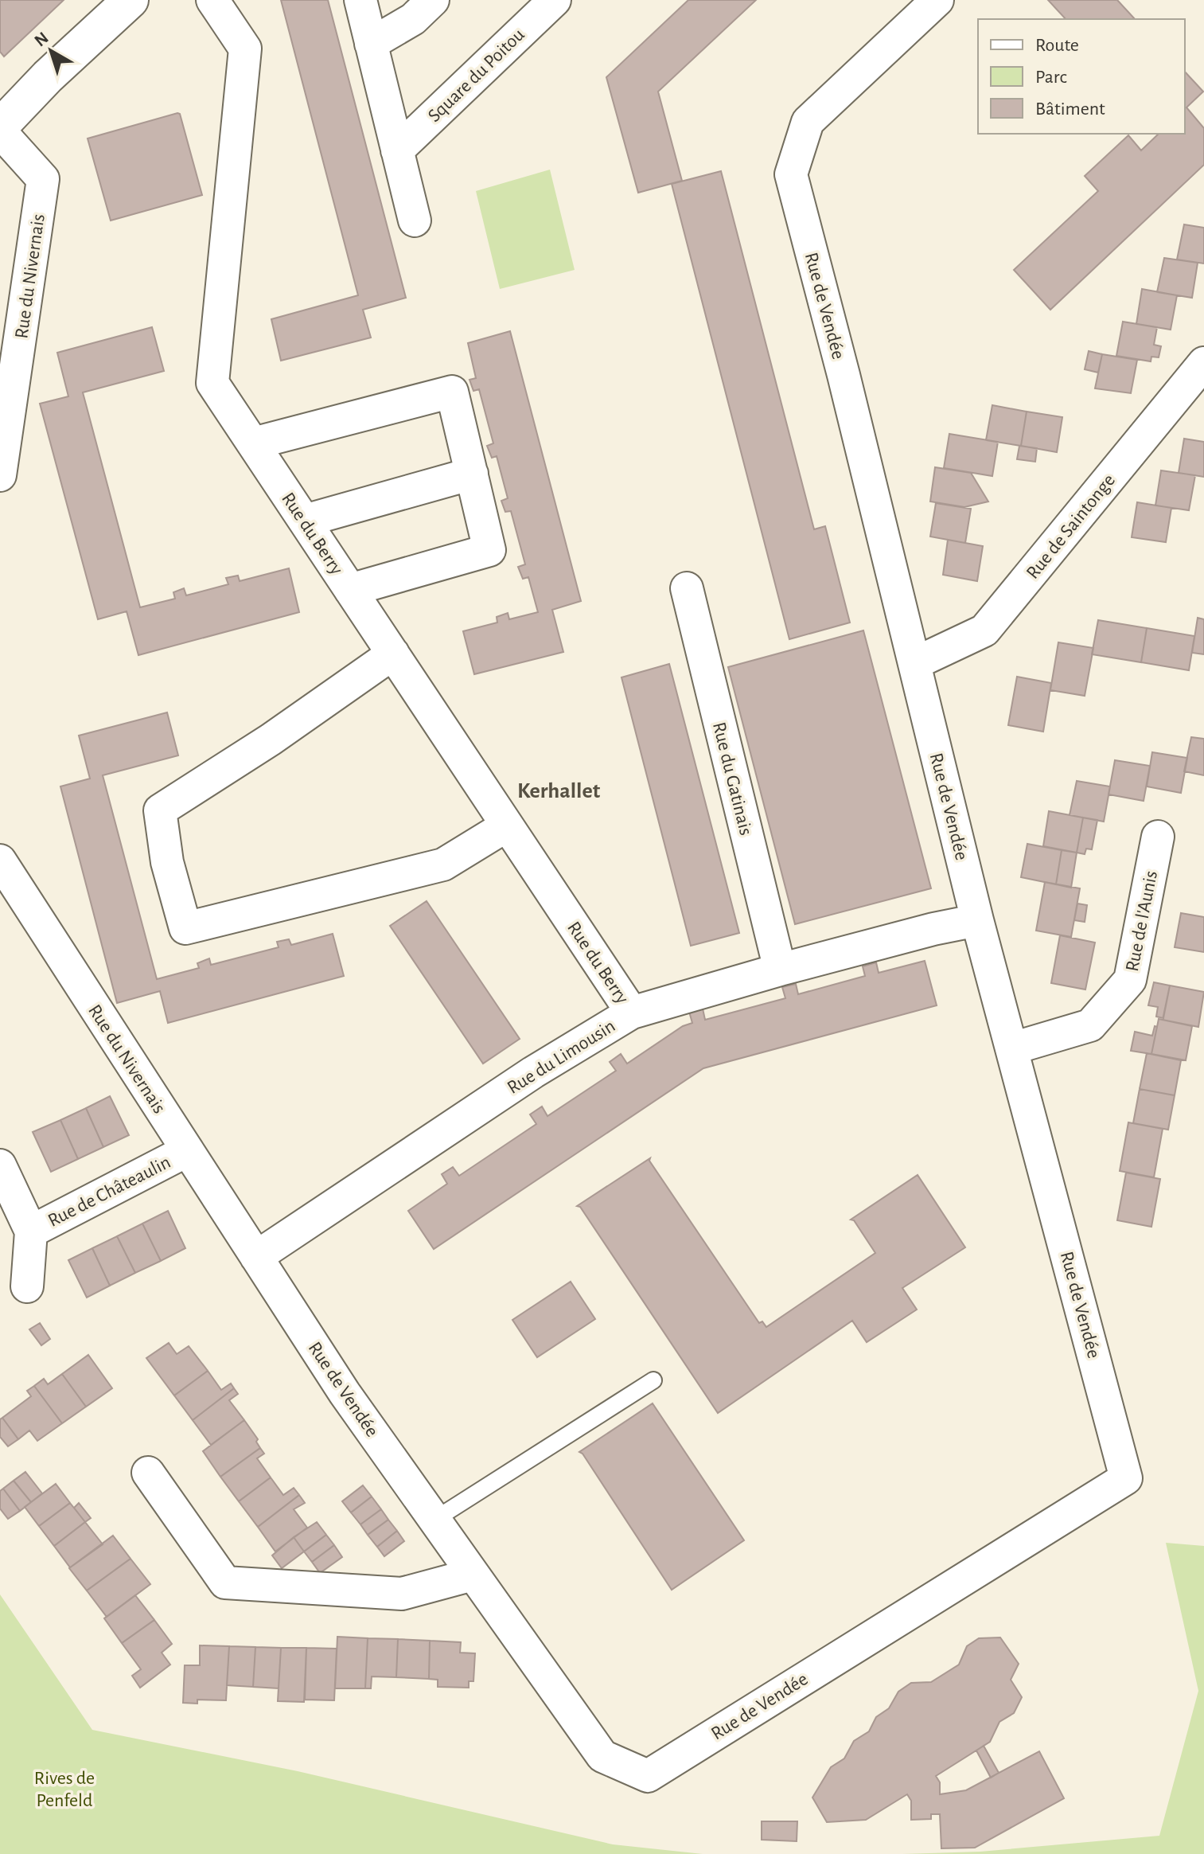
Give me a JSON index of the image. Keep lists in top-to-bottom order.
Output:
{
  "streets": {
    "street": [
      "Square du Poitou",
      "Rue du Nivernais",
      "Rue de Vendée",
      "Rue de Saintonge",
      "Rue du Berry",
      "Rue du Gatinais",
      "Rue de l'Aunis",
      "Rue du Limousin",
      "Rue de Châteaulin"
    ]
  },
  "crossings": [
    ["Rue du Nivernais", "Rue de Vendée"],
    ["Rue du Nivernais", "Rue du Limousin"],
    ["Rue du Nivernais", "Rue de Châteaulin"],
    ["Rue de Vendée", "Rue de Saintonge"],
    ["Rue de Vendée", "Rue de l'Aunis"],
    ["Rue de Vendée", "Rue du Limousin"],
    ["Rue du Berry", "Rue du Limousin"],
    ["Rue du Gatinais", "Rue du Limousin"]
  ],
  "districts": ["Kerhallet"],
  "parks": ["Rives de Penfeld"],
  "legend": ["Route", "Parc", "Bâtiment"],
  "north": "top left"
}
